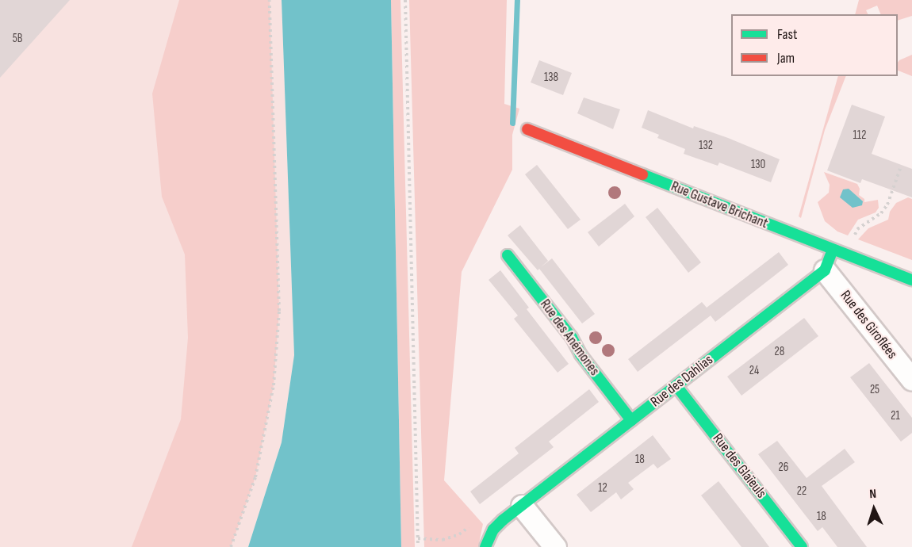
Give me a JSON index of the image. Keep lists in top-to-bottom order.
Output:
{
  "streets": {
    "street": [
      "Rue Gustave Brichant",
      "Rue des Giroflées",
      "Rue des Anémones",
      "Rue des Dahlias",
      "Rue des Glaïeuls"
    ]
  },
  "crossings": [
    ["Rue des Giroflées", "Rue des Dahlias"],
    ["Rue des Anémones", "Rue des Dahlias"],
    ["Rue des Dahlias", "Rue des Glaïeuls"]
  ],
  "house_numbers": [
    "5B",
    "138",
    "112",
    "132",
    "130",
    "28",
    "24",
    "25",
    "21",
    "18",
    "26",
    "12",
    "22",
    "18"
  ],
  "legend": ["Fast", "Jam"],
  "north": "top"
}
